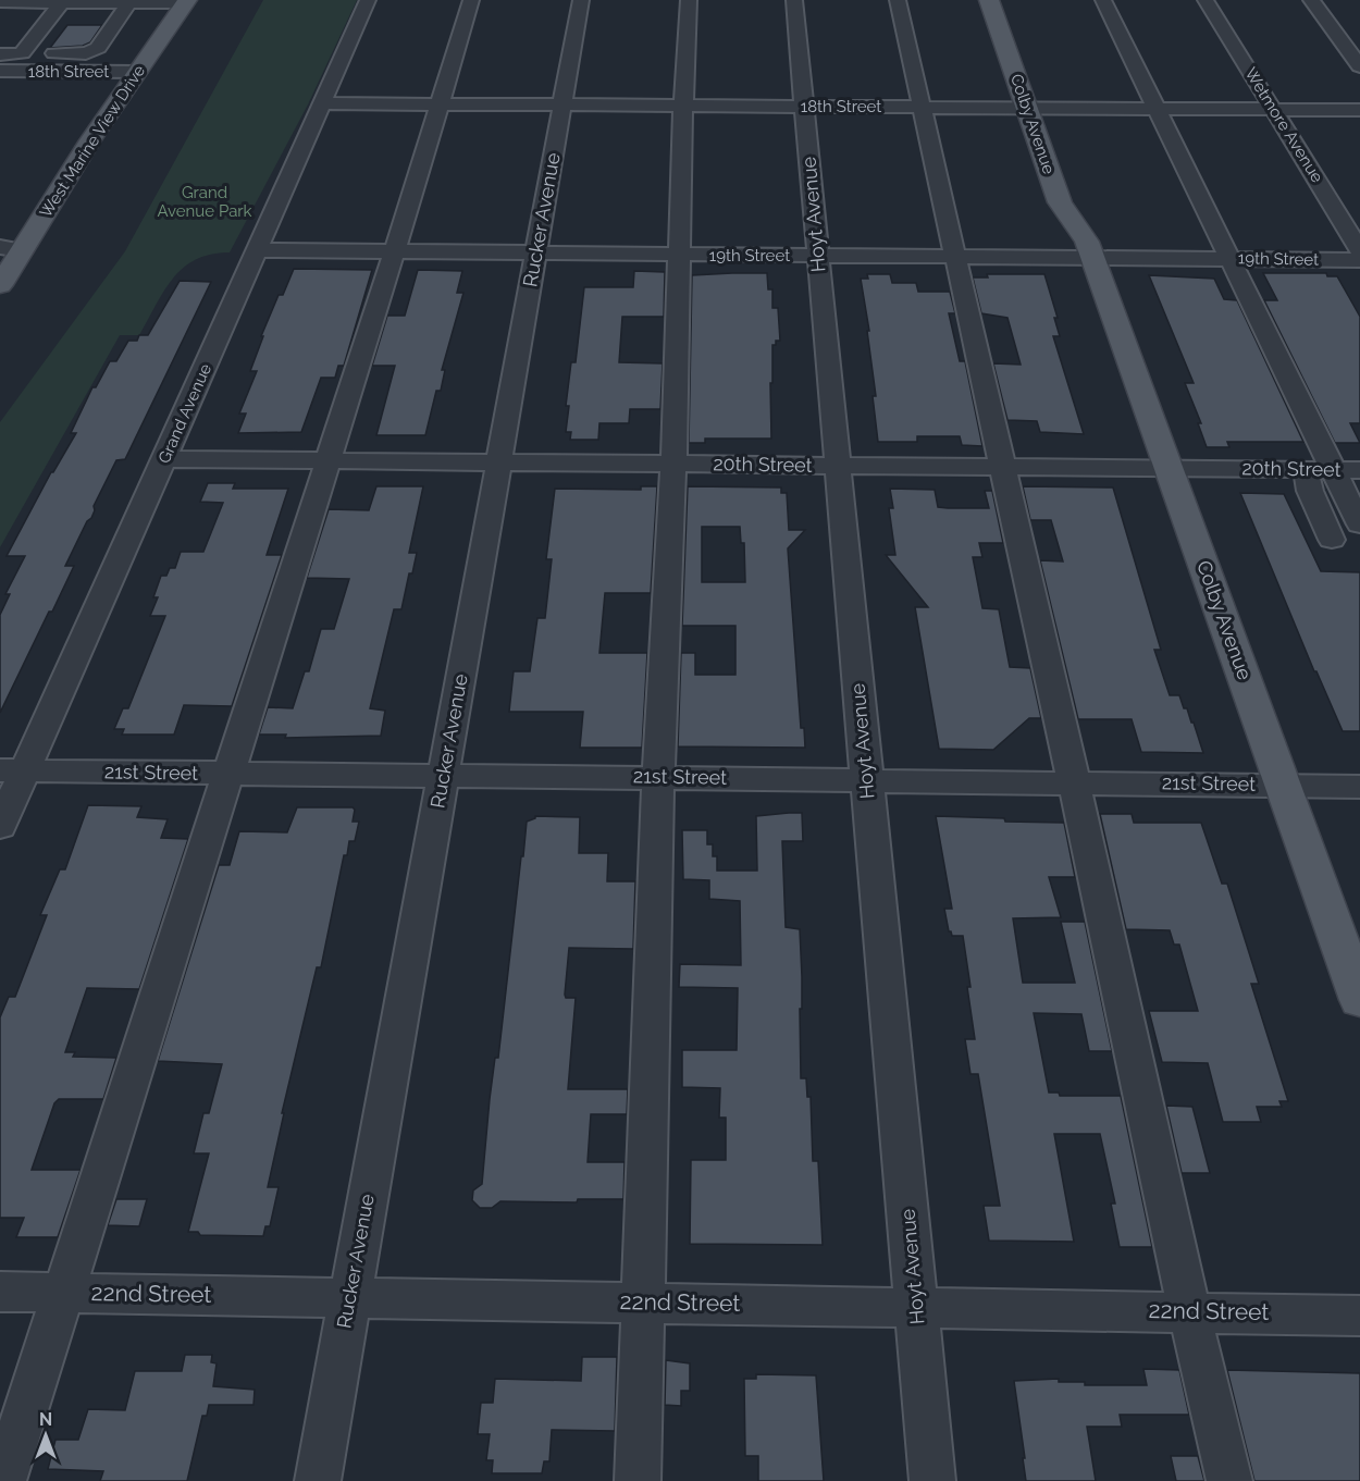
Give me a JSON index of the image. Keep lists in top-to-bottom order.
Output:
{
  "streets": {
    "main road": ["Colby Avenue", "West Marine View Drive"],
    "street": [
      "18th Street",
      "Wetmore Avenue",
      "Hoyt Avenue",
      "Rucker Avenue",
      "19th Street",
      "Grand Avenue",
      "20th Street",
      "21st Street",
      "22nd Street"
    ]
  },
  "crossings": [
    ["18th Street", "Colby Avenue"],
    ["18th Street", "Wetmore Avenue"],
    ["18th Street", "West Marine View Drive"],
    ["18th Street", "Hoyt Avenue"],
    ["18th Street", "Rucker Avenue"],
    ["18th Street", "Grand Avenue"],
    ["Colby Avenue", "19th Street"],
    ["Colby Avenue", "20th Street"],
    ["Colby Avenue", "21st Street"],
    ["Hoyt Avenue", "19th Street"],
    ["Hoyt Avenue", "20th Street"],
    ["Hoyt Avenue", "21st Street"],
    ["Hoyt Avenue", "22nd Street"],
    ["Rucker Avenue", "19th Street"],
    ["Rucker Avenue", "20th Street"],
    ["Rucker Avenue", "21st Street"],
    ["Rucker Avenue", "22nd Street"],
    ["19th Street", "Grand Avenue"],
    ["Grand Avenue", "20th Street"],
    ["Grand Avenue", "21st Street"]
  ],
  "parks": ["Grand Avenue Park"],
  "north": "top"
}
